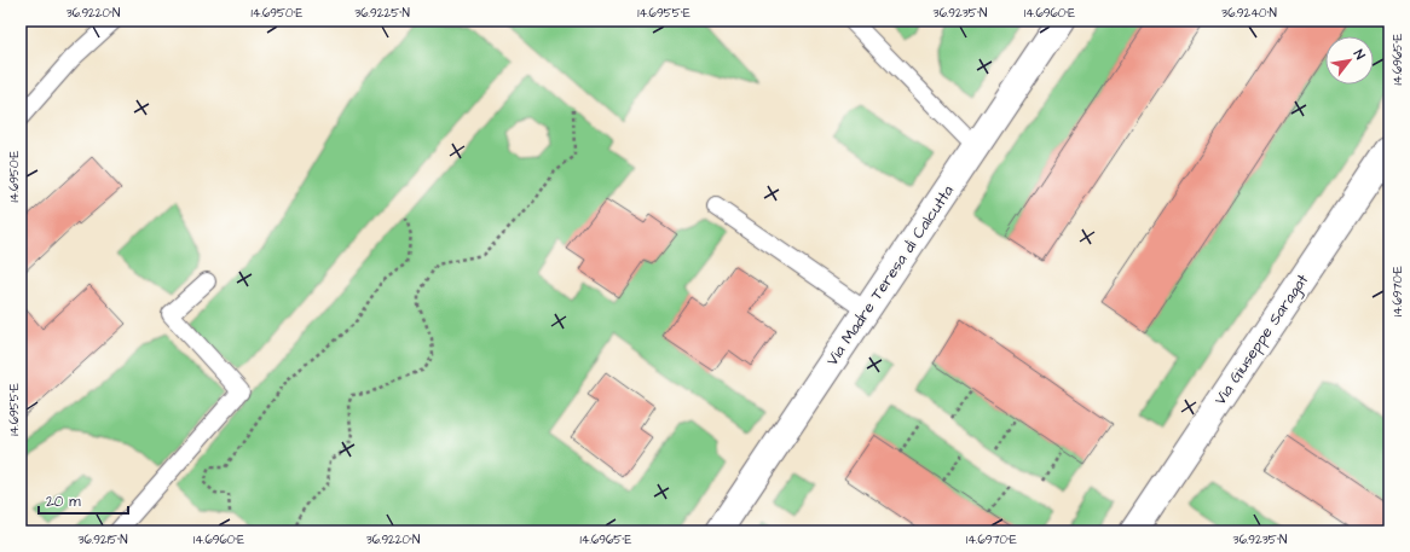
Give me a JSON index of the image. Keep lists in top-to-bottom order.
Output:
{
  "streets": {
    "street": ["Via Madre Teresa di Calcutta", "Via Giuseppe Saragat"]
  },
  "scale_bar": "20 m",
  "north": "top right",
  "coordinates": [
    "36.9220°N",
    "14.6950°E",
    "36.9225°N",
    "14.6955°E",
    "36.9235°N",
    "14.6960°E",
    "36.9240°N",
    "14.6965°E",
    "14.6970°E",
    "36.9215°N"
  ]
}
